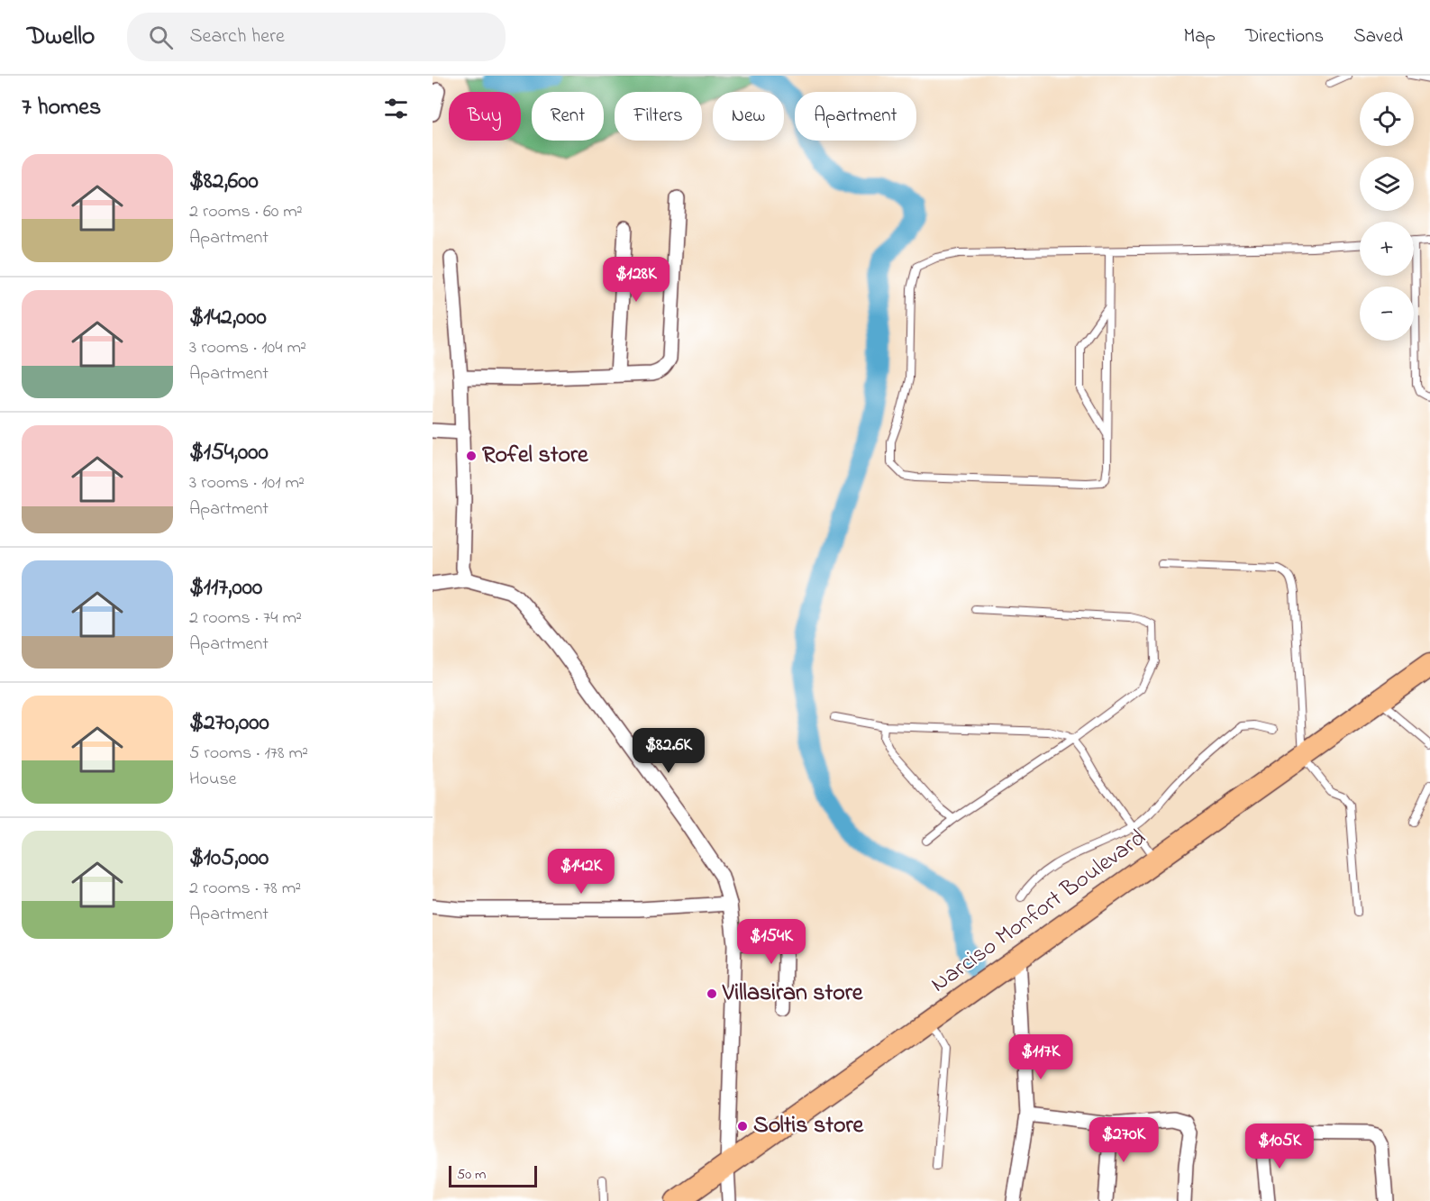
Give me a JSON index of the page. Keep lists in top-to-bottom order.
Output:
{
  "streets": {
    "main road": ["Narciso Monfort Boulevard"]
  },
  "places": ["Rofel store", "Villasiran store", "Soltis store"],
  "scale_bar": "50 m",
  "page": {
    "header": "Dwello",
    "search": "Search here",
    "nav": ["Map", "Directions", "Saved"],
    "heading": "7 homes",
    "map_buttons": ["+", "−"],
    "chip": [
      "Buy",
      "Rent",
      "Filters",
      "New",
      "Apartment"
    ],
    "list": [
      {
        "name": "$82,600",
        "note": "2 rooms · 60 m² · Apartment"
      },
      {
        "name": "$142,000",
        "note": "3 rooms · 104 m² · Apartment"
      },
      {
        "name": "$154,000",
        "note": "3 rooms · 101 m² · Apartment"
      },
      {
        "name": "$117,000",
        "note": "2 rooms · 74 m² · Apartment"
      },
      {
        "name": "$270,000",
        "note": "5 rooms · 178 m² · House"
      },
      {
        "name": "$105,000",
        "note": "2 rooms · 78 m² · Apartment"
      }
    ],
    "price": [
      "$128K",
      "$82.6K",
      "$142K",
      "$154K",
      "$117K",
      "$270K",
      "$105K"
    ],
    "scale": "50 m"
  }
}
